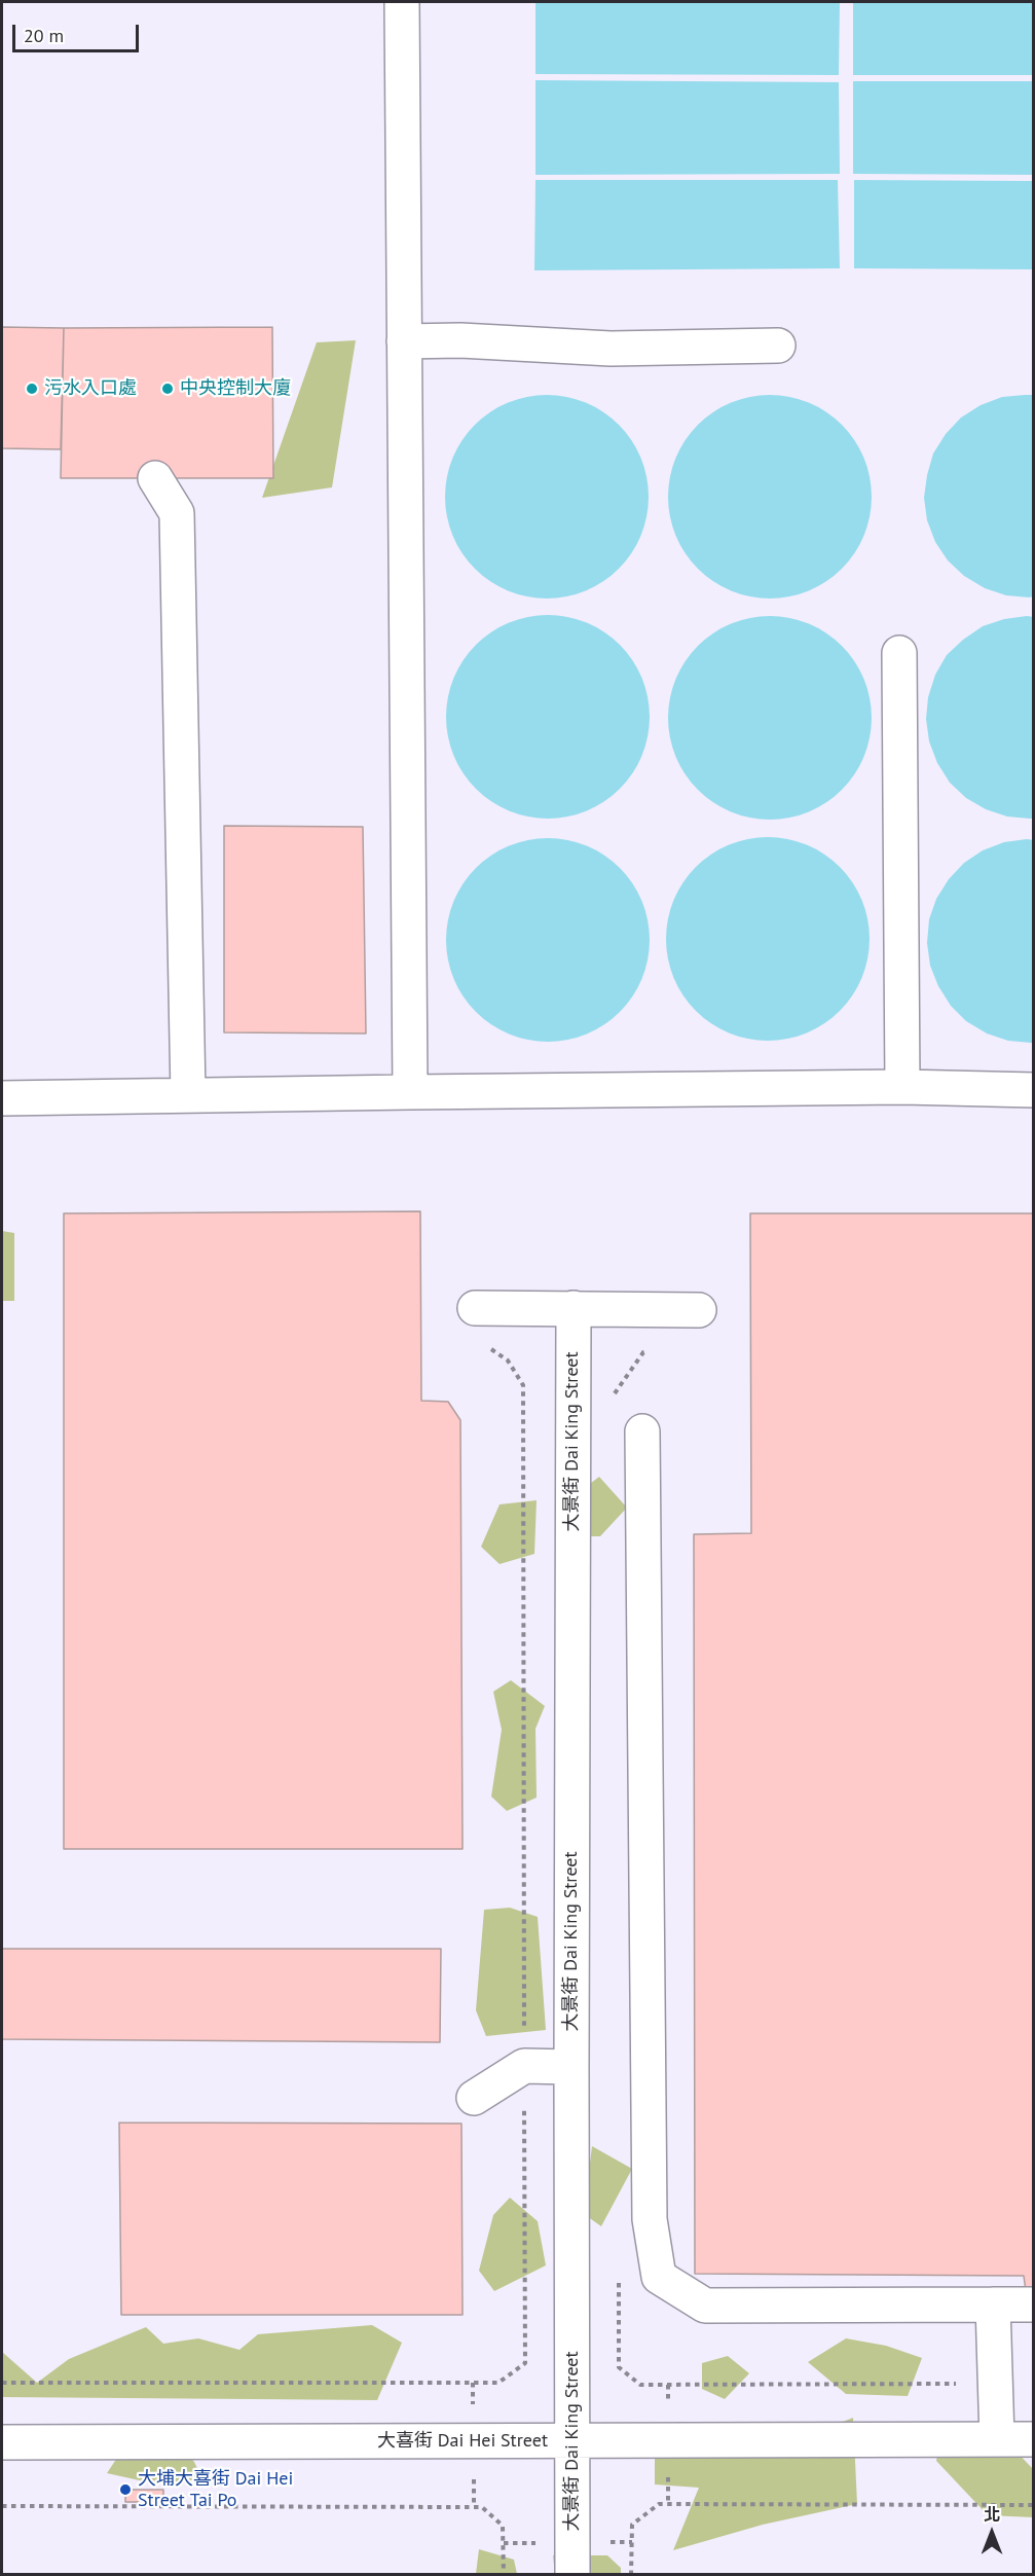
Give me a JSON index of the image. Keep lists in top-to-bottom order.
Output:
{
  "streets": {
    "street": ["大景街 Dai King Street", "大喜街 Dai Hei Street"]
  },
  "crossings": [
    ["大景街 Dai King Street", "大喜街 Dai Hei Street"]
  ],
  "places": ["污水入口處", "中央控制大廈", "大埔大喜街 Dai Hei Street Tai Po"],
  "scale_bar": "20 m",
  "north": "top"
}
